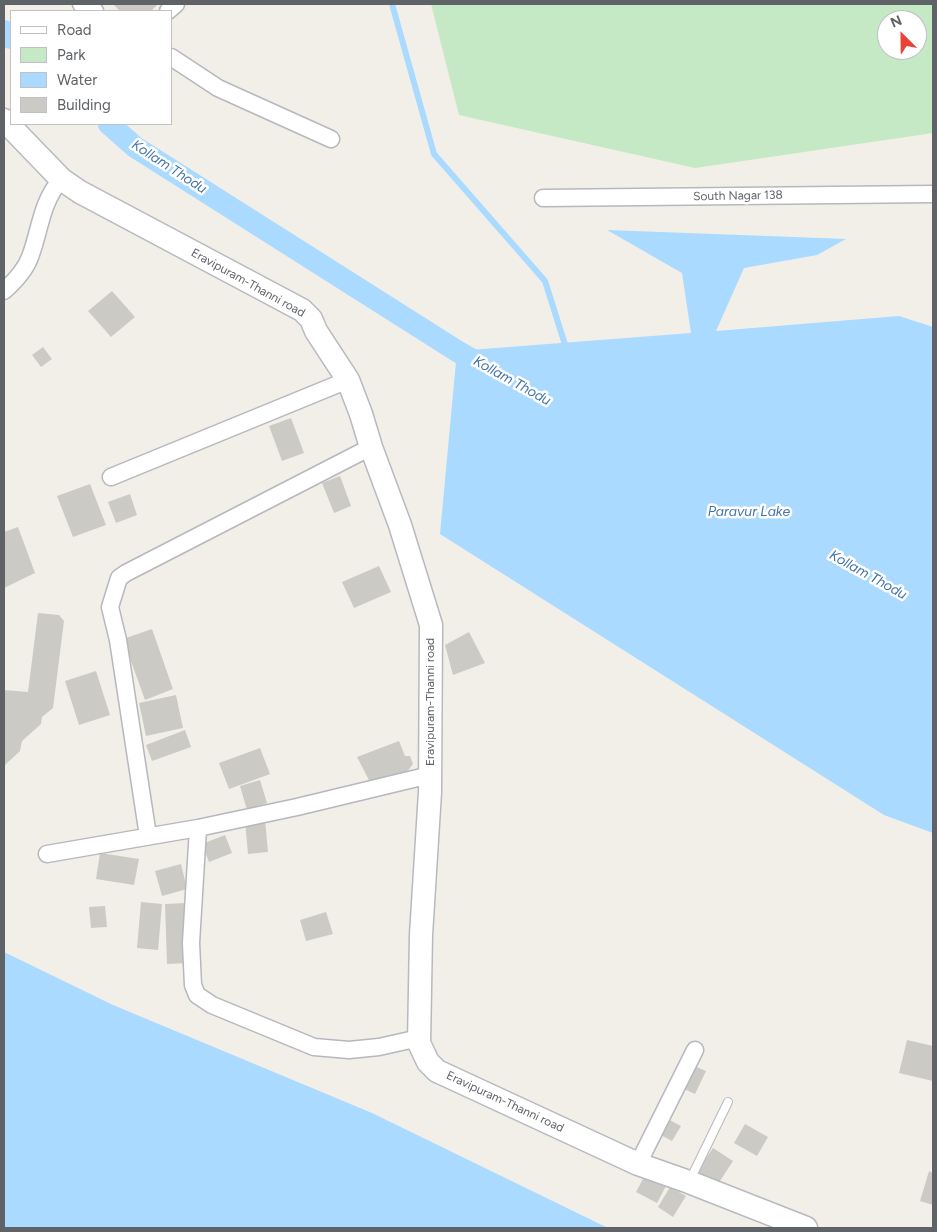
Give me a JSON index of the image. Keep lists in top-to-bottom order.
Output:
{
  "streets": {
    "main road": ["Eravipuram-Thanni road"],
    "street": ["South Nagar 138"]
  },
  "water": ["Kollam Thodu", "Paravur Lake"],
  "legend": [
    "Road",
    "Park",
    "Water",
    "Building"
  ],
  "north": "top left"
}
